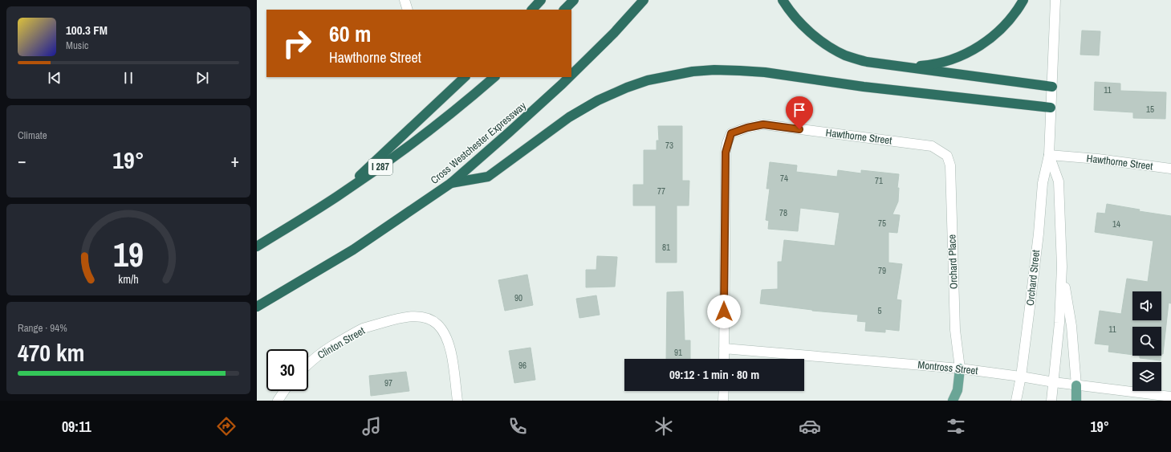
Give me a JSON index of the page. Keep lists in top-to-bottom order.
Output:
{
  "streets": {
    "highway": ["Cross Westchester Expressway", "I 287"],
    "street": [
      "Hawthorne Street",
      "Orchard Place",
      "Orchard Street",
      "Clinton Street",
      "Montross Street"
    ]
  },
  "crossings": [
    ["Hawthorne Street", "Orchard Place"],
    ["Hawthorne Street", "Orchard Street"],
    ["Hawthorne Street", "Montross Street"],
    ["Orchard Place", "Montross Street"],
    ["Orchard Street", "Montross Street"]
  ],
  "house_numbers": [
    "11",
    "15",
    "73",
    "74",
    "71",
    "77",
    "78",
    "75",
    "14",
    "81",
    "79",
    "90",
    "5",
    "11",
    "91",
    "96",
    "97"
  ],
  "page": {
    "turn": ["60 m", "Hawthorne Street"],
    "song": ["100.3 FM", "Music"],
    "tile": [
      "Climate",
      ["Range · 94%", "470 km"]
    ],
    "heat": ["−", "19°", "+"],
    "limit": "30",
    "trip": "09:12 · 1 min · 80 m",
    "tabs": ["09:11", "19°"],
    "gauge": ["19", "km/h"]
  }
}
